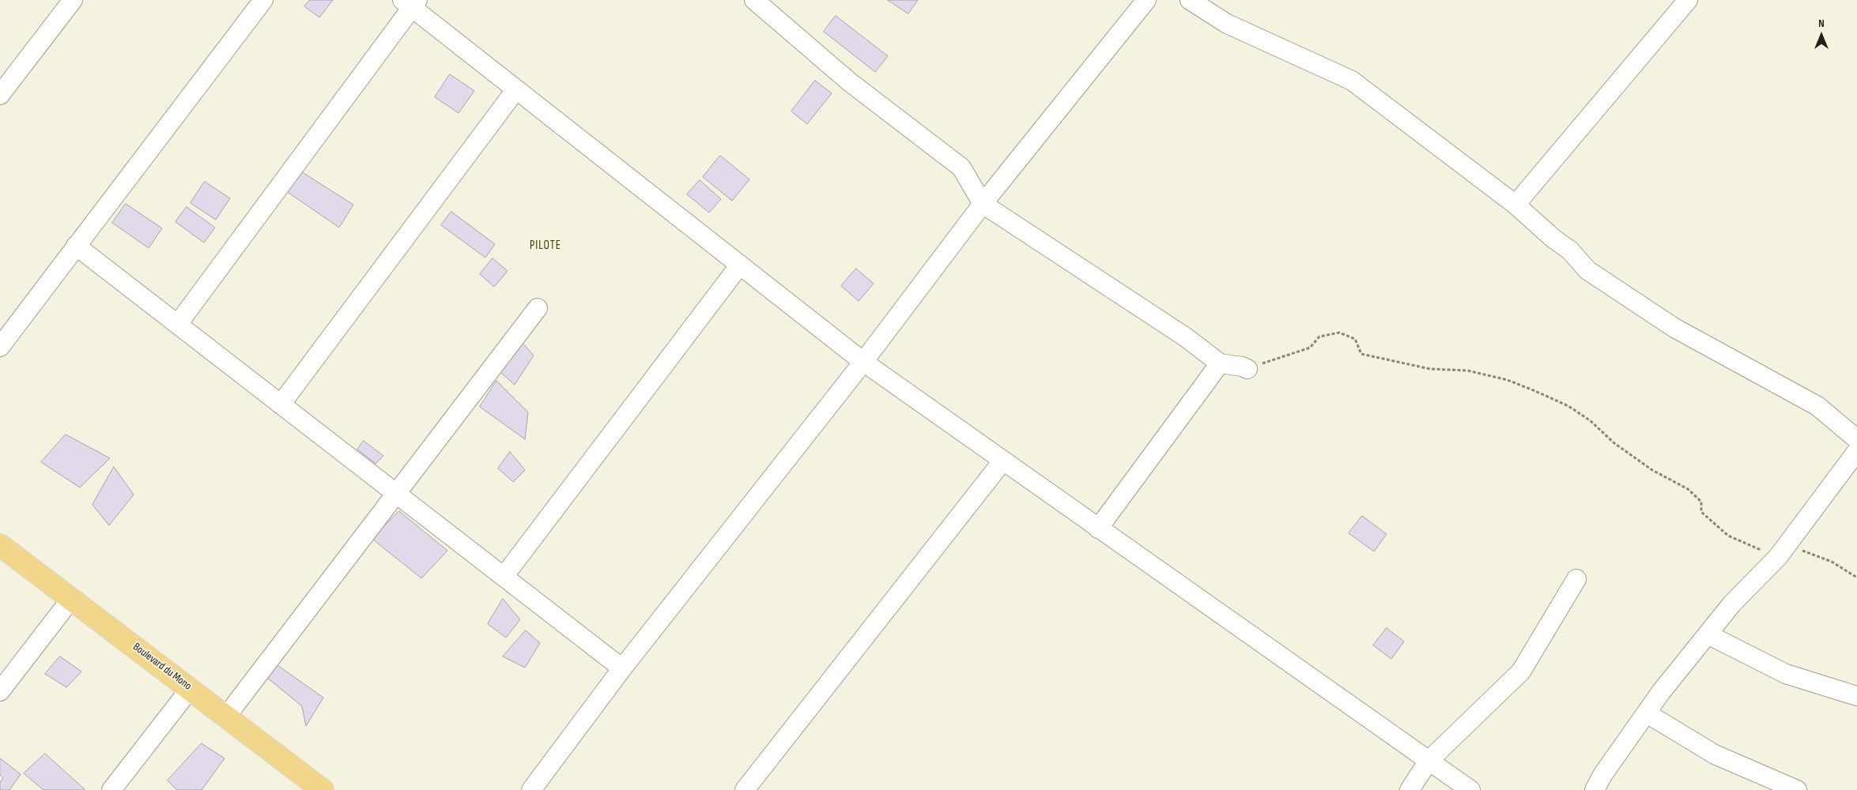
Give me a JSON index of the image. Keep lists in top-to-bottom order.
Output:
{
  "streets": {
    "main road": ["Boulevard du Mono"]
  },
  "districts": ["PILOTE"],
  "north": "top"
}
